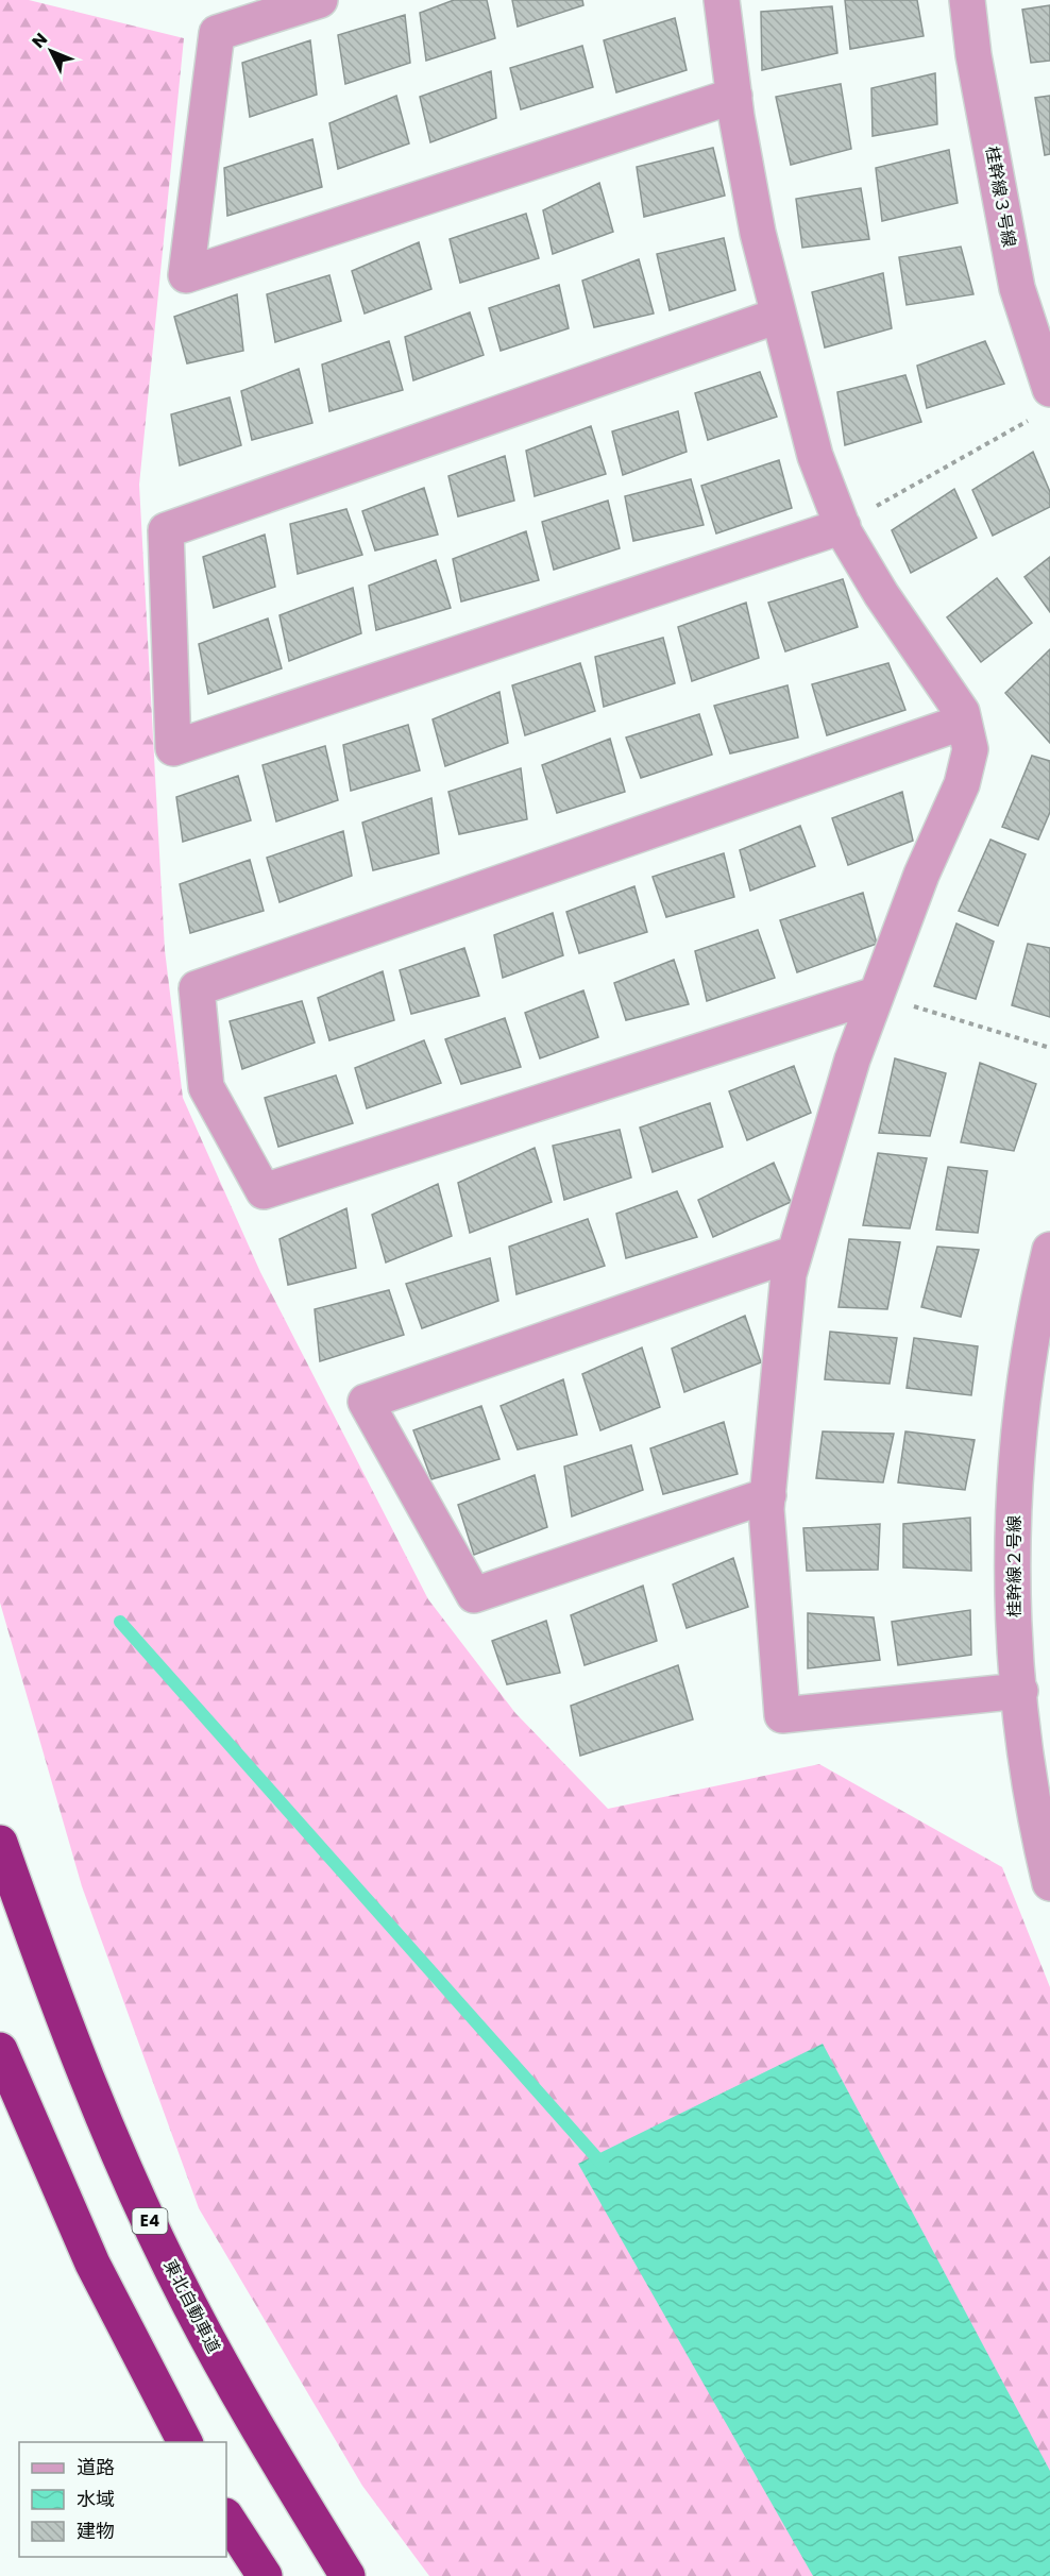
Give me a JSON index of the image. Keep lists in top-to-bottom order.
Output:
{
  "streets": {
    "highway": ["E4", "東北自動車道"],
    "street": ["桂幹線３号線", "桂幹線２号線"]
  },
  "legend": ["道路", "水域", "建物"],
  "north": "top left"
}
